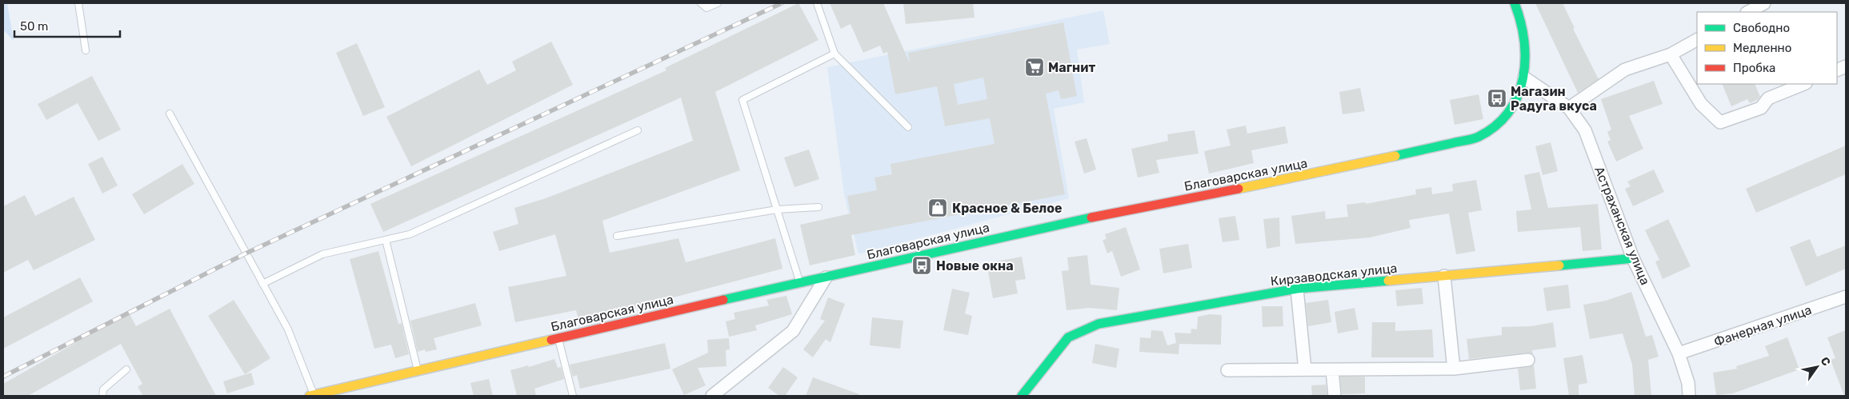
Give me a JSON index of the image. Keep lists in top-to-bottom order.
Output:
{
  "streets": {
    "street": [
      "Благоварская улица",
      "Астраханская улица",
      "Кирзаводская улица",
      "Фанерная улица"
    ]
  },
  "crossings": [
    ["Благоварская улица", "Астраханская улица"],
    ["Астраханская улица", "Кирзаводская улица"],
    ["Астраханская улица", "Фанерная улица"]
  ],
  "places": {
    "supermarket": ["Магнит"],
    "bus stop": ["Магазин Радуга вкуса", "Новые окна"],
    "shop": ["Красное & Белое"]
  },
  "legend": ["Свободно", "Медленно", "Пробка"],
  "scale_bar": "50 m",
  "north": "top right"
}
